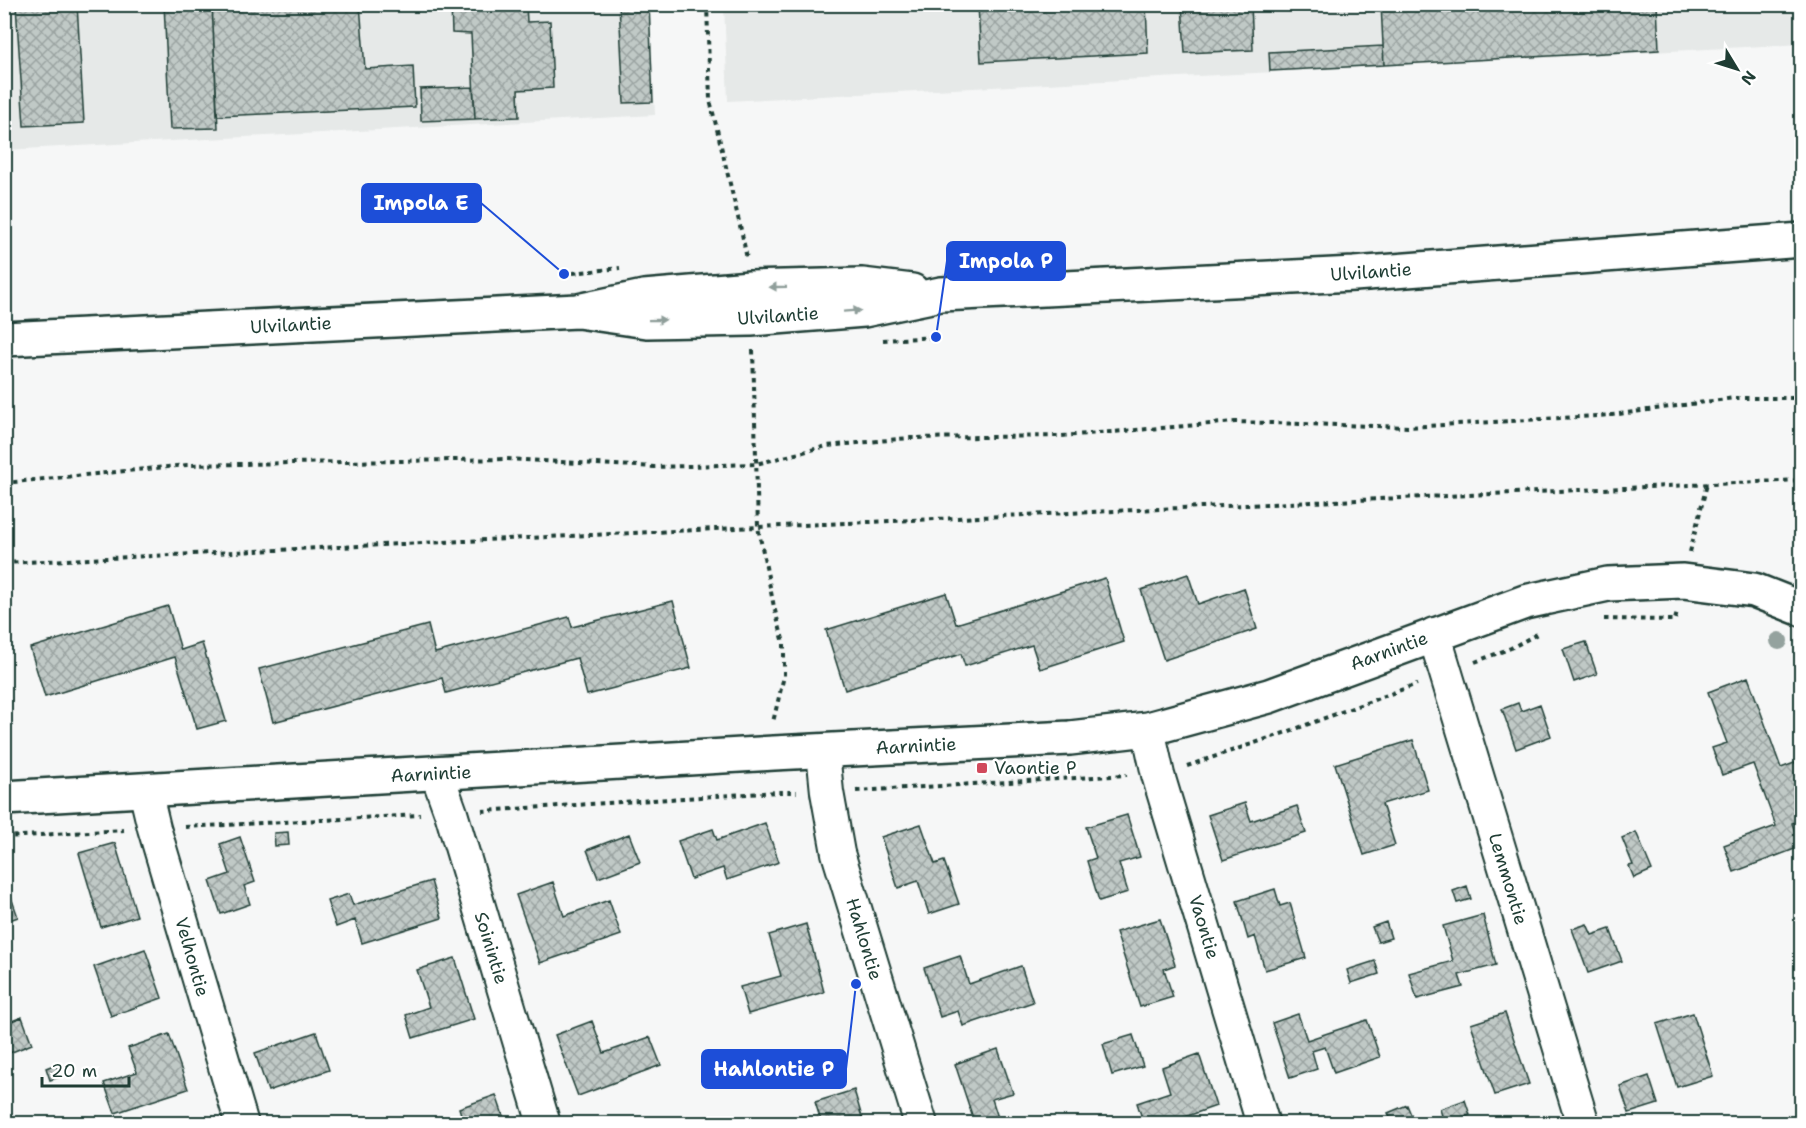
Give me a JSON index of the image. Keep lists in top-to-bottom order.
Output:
{
  "streets": {
    "street": [
      "Ulvilantie",
      "Aarnintie",
      "Lemmontie",
      "Vaontie",
      "Hahlontie",
      "Soinintie",
      "Velhontie"
    ]
  },
  "crossings": [
    ["Aarnintie", "Lemmontie"],
    ["Aarnintie", "Vaontie"],
    ["Aarnintie", "Hahlontie"],
    ["Aarnintie", "Soinintie"],
    ["Aarnintie", "Velhontie"]
  ],
  "places": {
    "other": ["Impola E", "Impola P", "Hahlontie P"],
    "transit": ["Vaontie P"]
  },
  "scale_bar": "20 m",
  "north": "bottom right"
}
